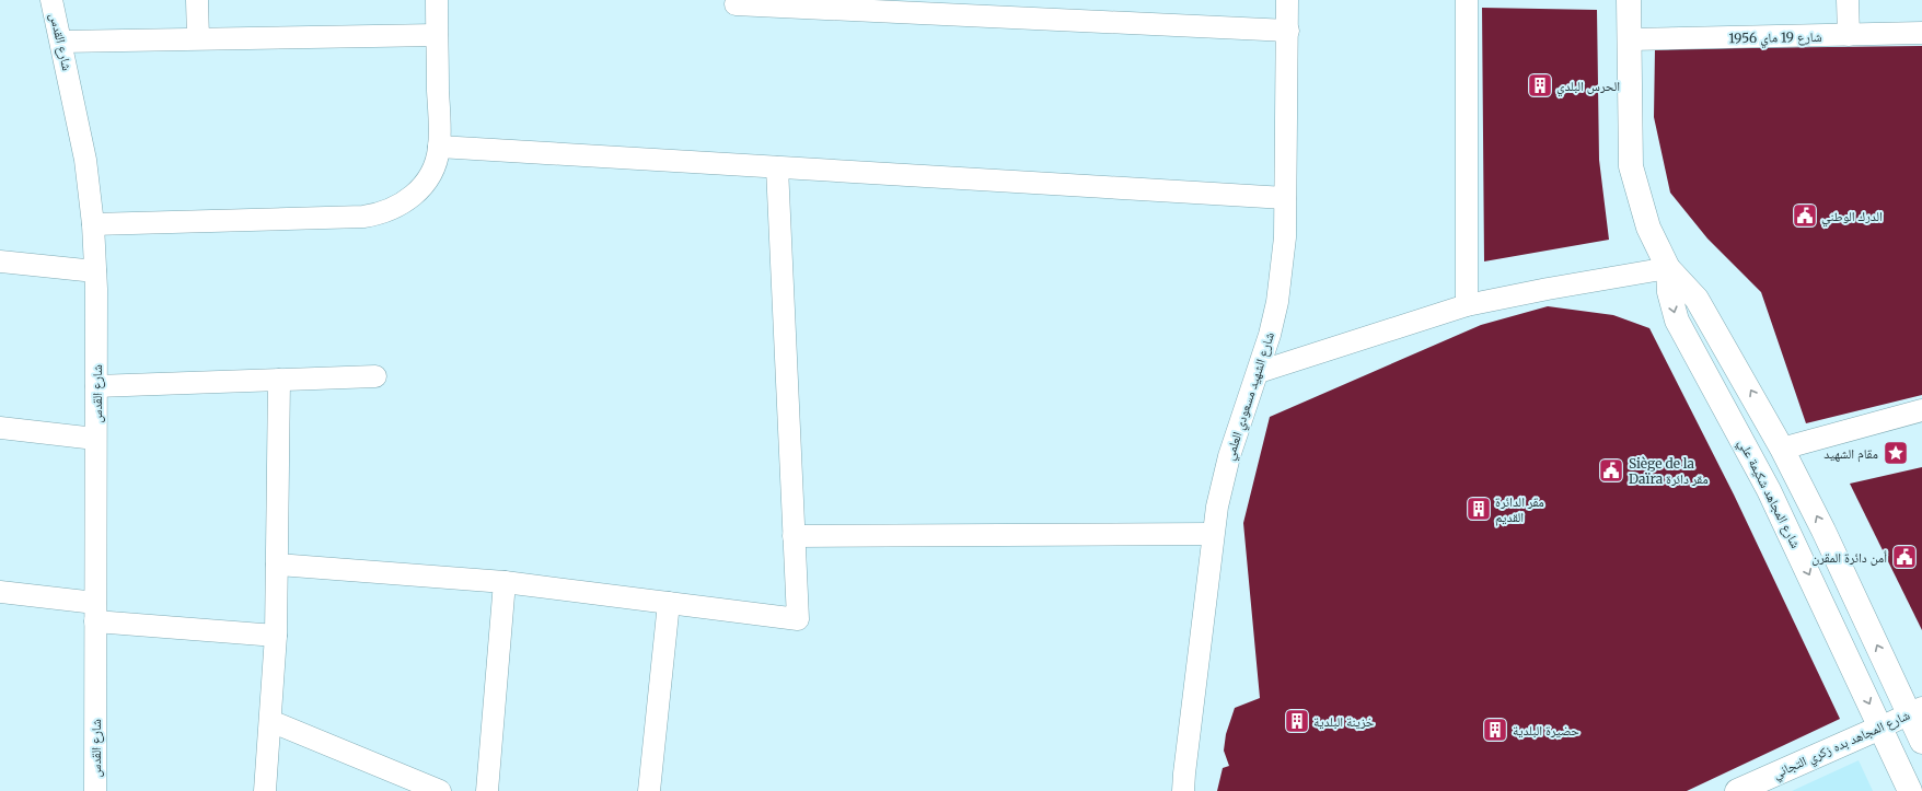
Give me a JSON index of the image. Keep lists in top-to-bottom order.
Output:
{
  "streets": {
    "main road": ["شارع المجاهد شكيمة علي", "شارع المجاهد بده زكري التجاني"],
    "street": ["شارع 19 ماي 1956", "شارع القدس", "شارع الشهيد مسعودي العلمي"]
  },
  "crossings": [
    ["شارع 19 ماي 1956", "شارع المجاهد شكيمة علي"],
    ["شارع المجاهد شكيمة علي", "شارع المجاهد بده زكري التجاني"]
  ],
  "places": {
    "building": [
      "الحرس البلدي",
      "مقر الدائرة القديم",
      "خزينة البلدية",
      "حضيرة البلدية"
    ],
    "public building": ["الدرك الوطني", "Siège de la Daïra مقر دائرة", "أمن دائرة المقرن"],
    "place": ["مقام الشهيد"]
  }
}
